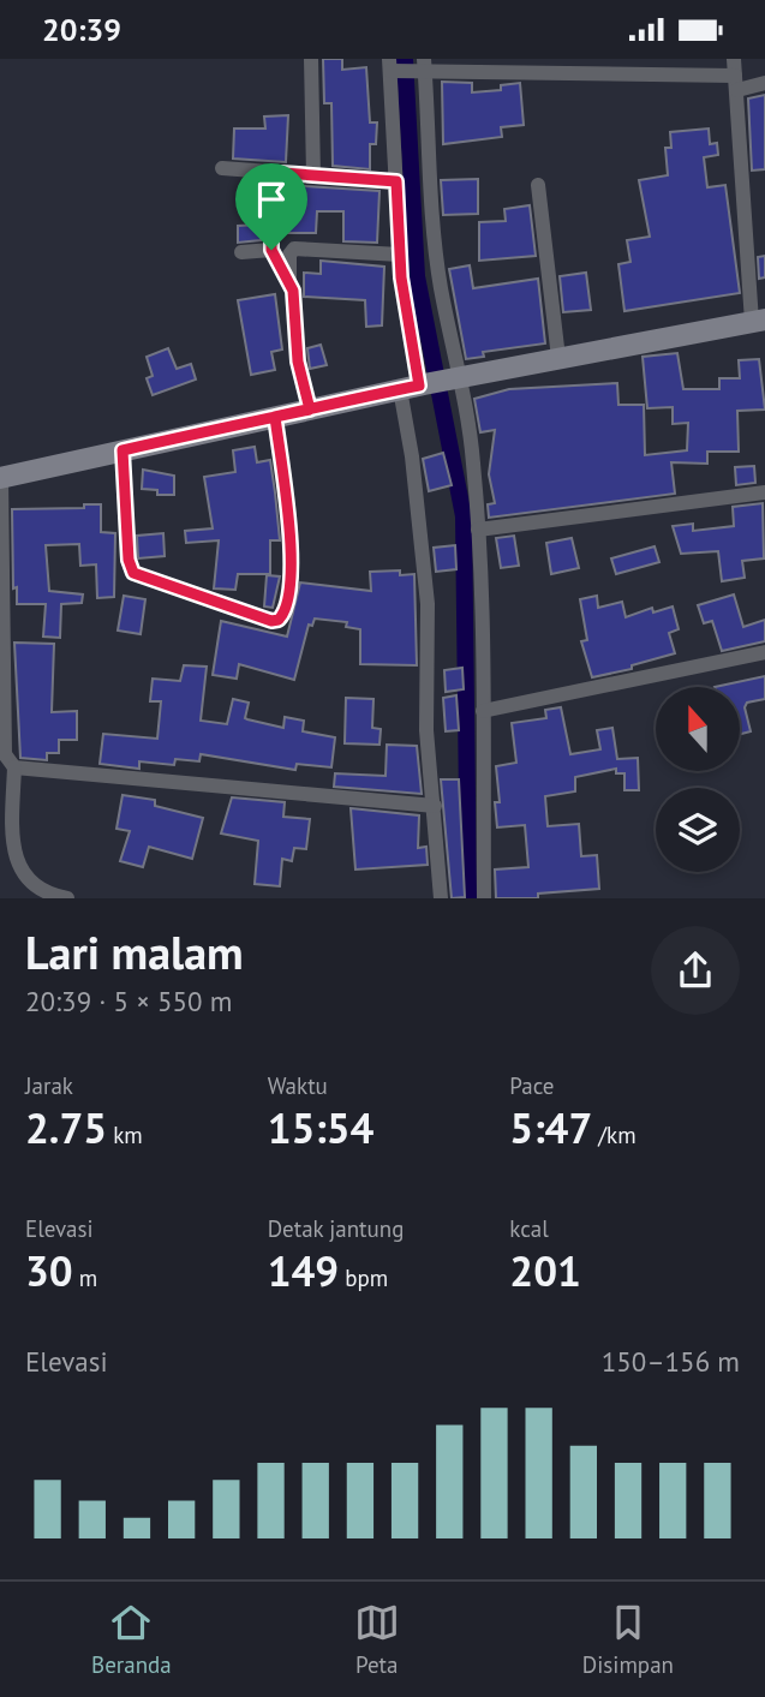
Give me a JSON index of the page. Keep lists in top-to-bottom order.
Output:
{
  "north": "top",
  "page": {
    "status": "20:39",
    "heading": ["Lari malam", "20:39 · 5 × 550 m"],
    "stats": [
      ["Jarak", "2.75 km"],
      ["Waktu", "15:54"],
      ["Pace", "5:47 /km"],
      ["Elevasi", "30 m"],
      ["Detak jantung", "149 bpm"],
      ["kcal", "201"]
    ],
    "chart": ["Elevasi", "150–156 m"],
    "tabs": ["Beranda", "Peta", "Disimpan"]
  }
}
